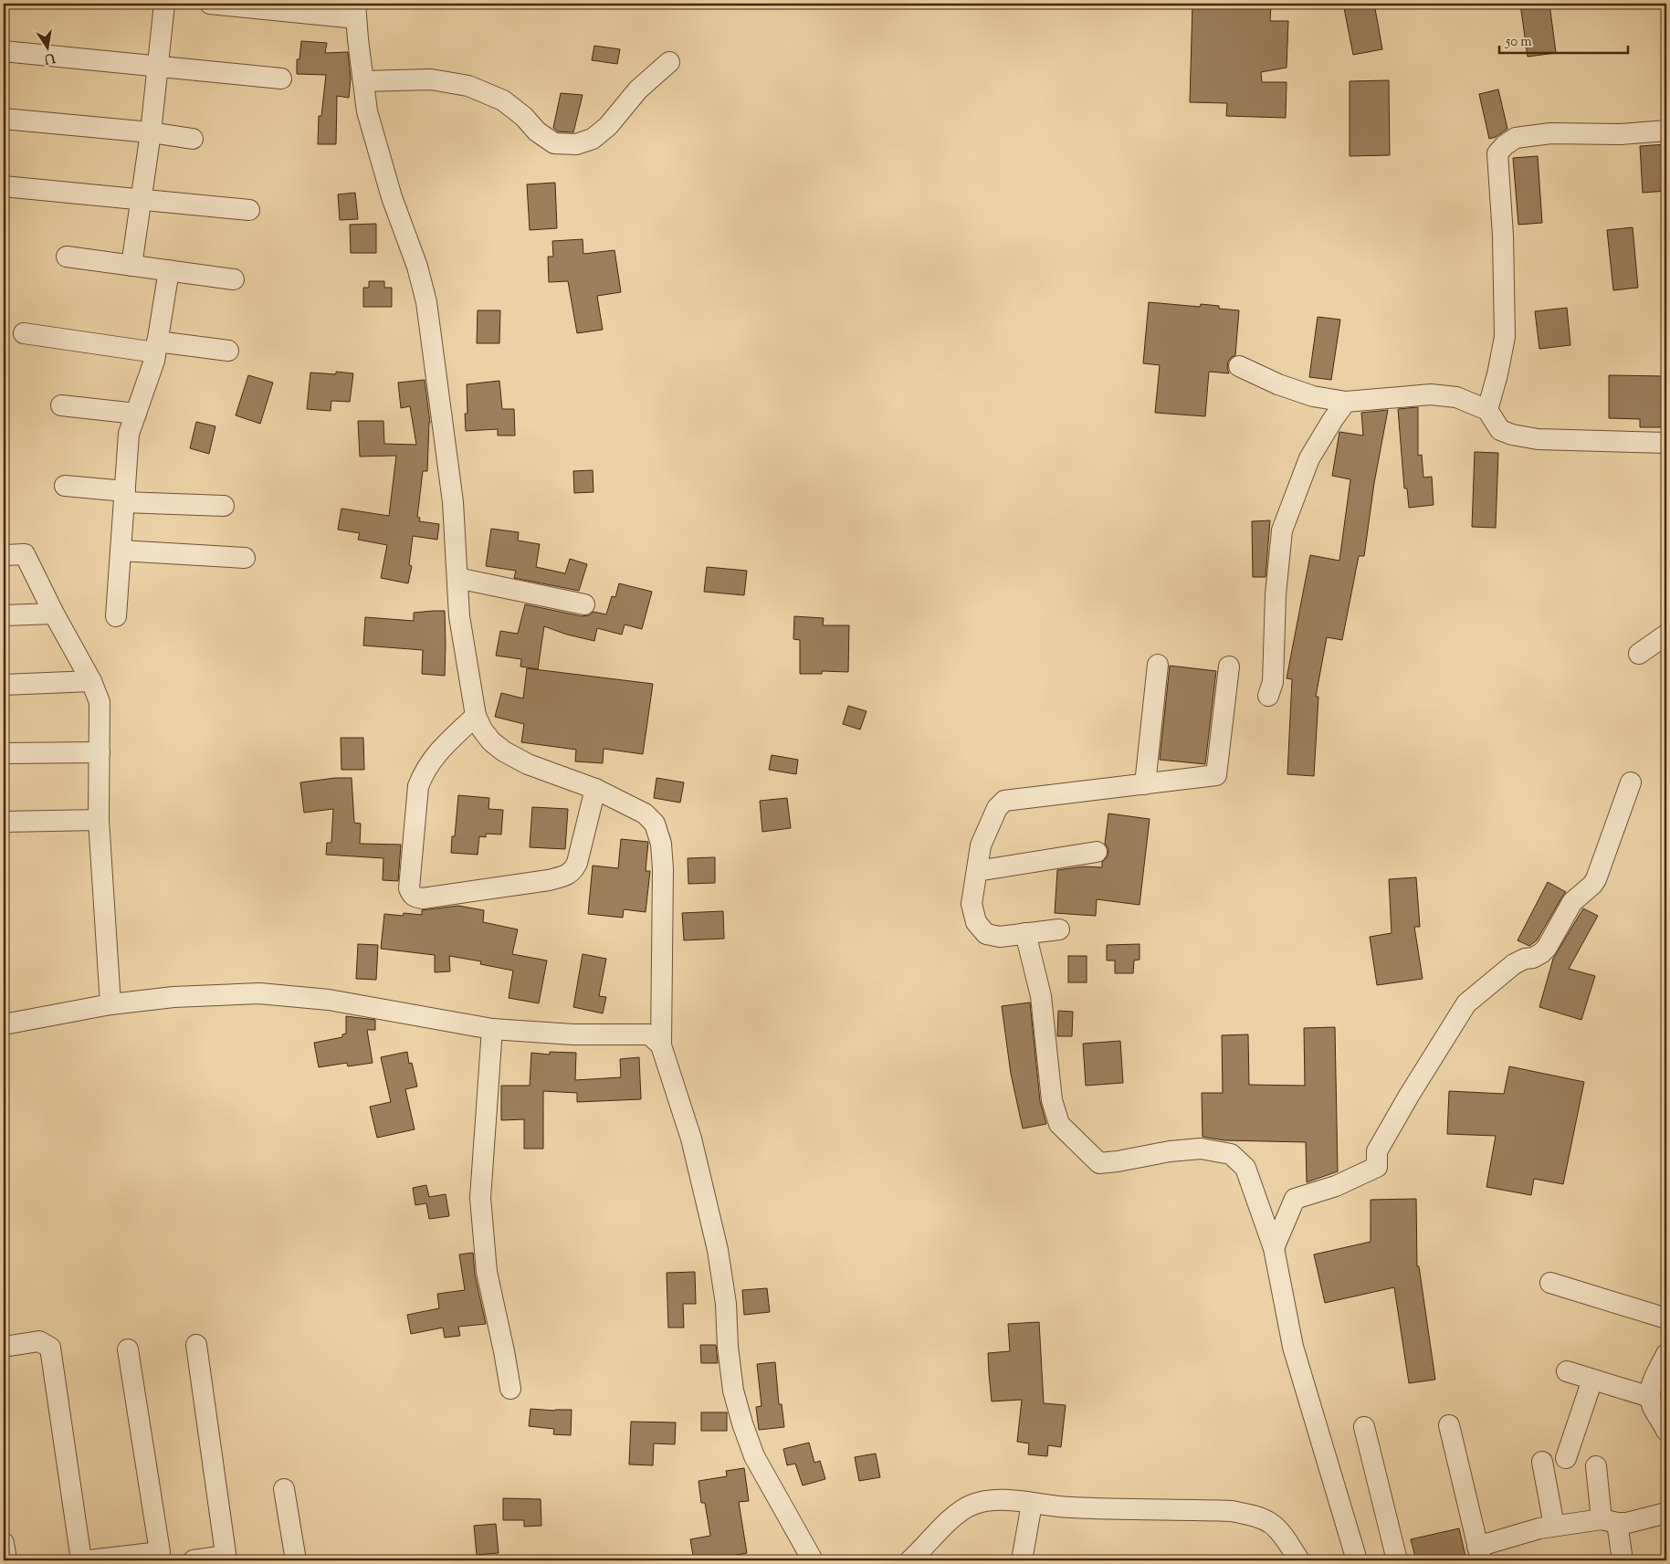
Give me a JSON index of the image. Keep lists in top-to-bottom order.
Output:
{
  "scale_bar": "50 m",
  "north": "bottom"
}
